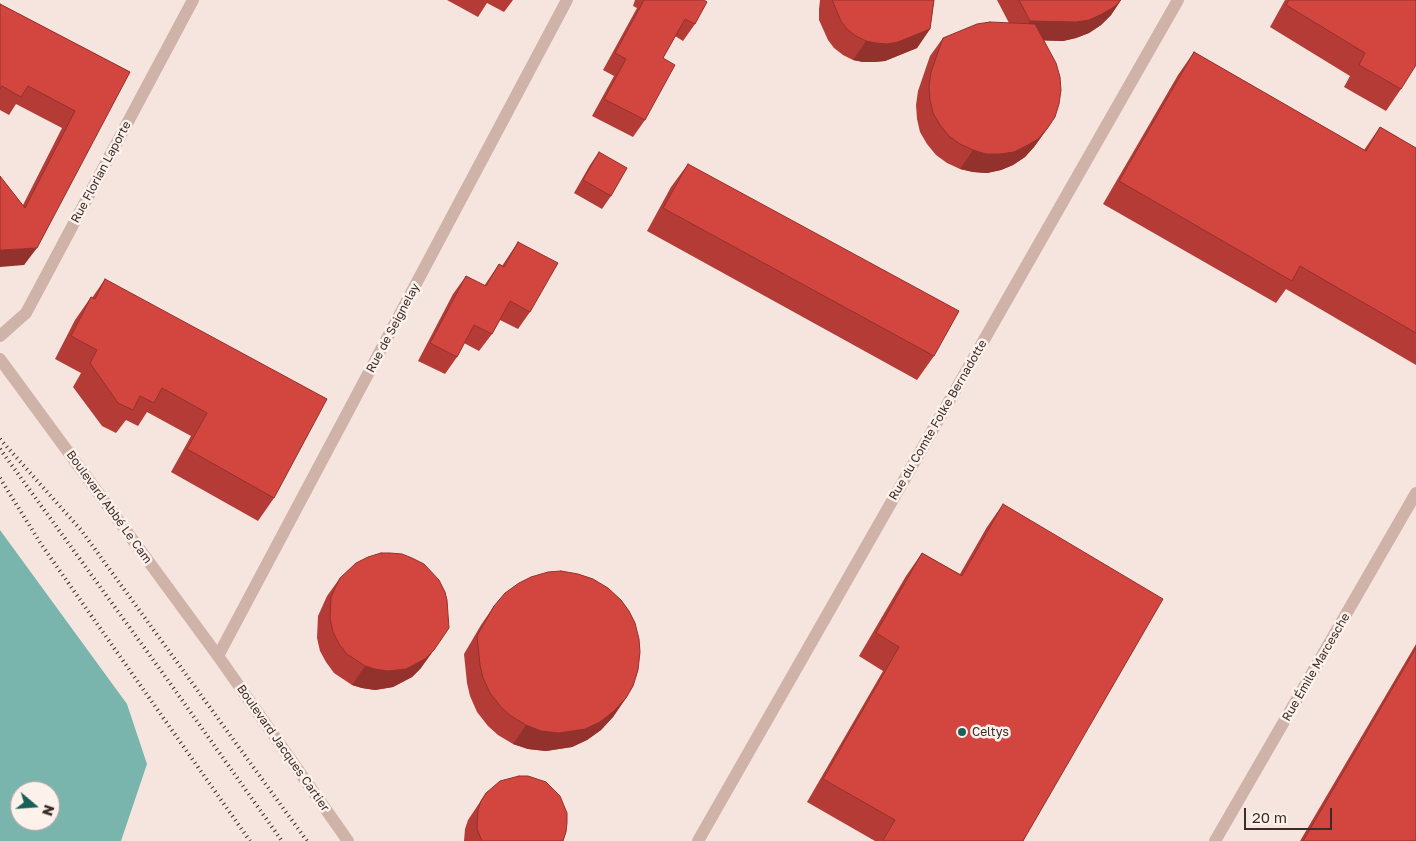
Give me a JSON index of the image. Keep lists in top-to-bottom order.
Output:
{
  "streets": {
    "street": [
      "Rue Florian Laporte",
      "Rue de Seignelay",
      "Rue du Comte Folke Bernadotte",
      "Boulevard Abbé Le Cam",
      "Rue Émile Marcesche",
      "Boulevard Jacques Cartier"
    ]
  },
  "crossings": [
    ["Rue de Seignelay", "Boulevard Abbé Le Cam"],
    ["Rue de Seignelay", "Boulevard Jacques Cartier"],
    ["Boulevard Abbé Le Cam", "Boulevard Jacques Cartier"]
  ],
  "places": ["Celtys"],
  "scale_bar": "20 m",
  "north": "right"
}
